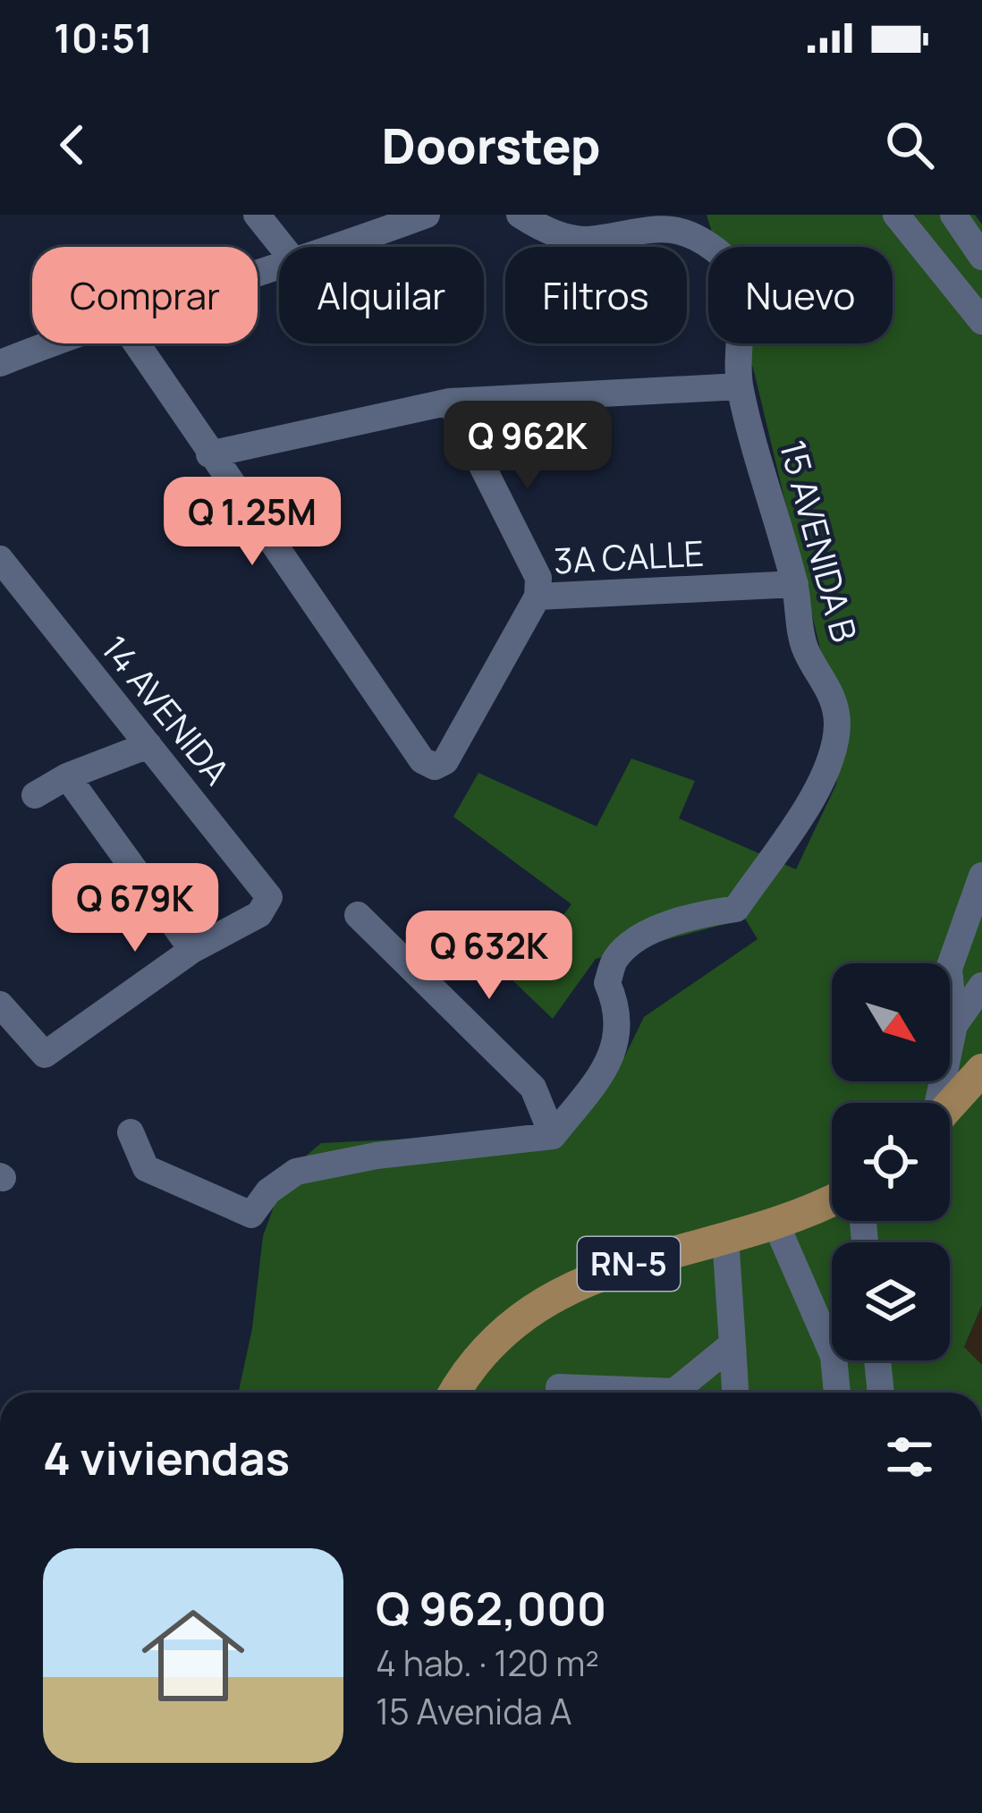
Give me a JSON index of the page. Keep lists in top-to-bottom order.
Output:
{
  "streets": {
    "main road": ["RN-5"],
    "street": ["15 AVENIDA B", "3A CALLE", "14 AVENIDA"]
  },
  "crossings": [
    ["15 AVENIDA B", "3A CALLE"]
  ],
  "north": "bottom right",
  "page": {
    "status": "10:51",
    "header": "Doorstep",
    "chip": [
      "Comprar",
      "Alquilar",
      "Filtros",
      "Nuevo"
    ],
    "price": [
      "Q 962K",
      "Q 1.25M",
      "Q 679K",
      "Q 632K"
    ],
    "heading": "4 viviendas",
    "list": [
      {
        "name": "Q 962,000",
        "note": "4 hab. · 120 m² · 15 Avenida A"
      }
    ]
  }
}
